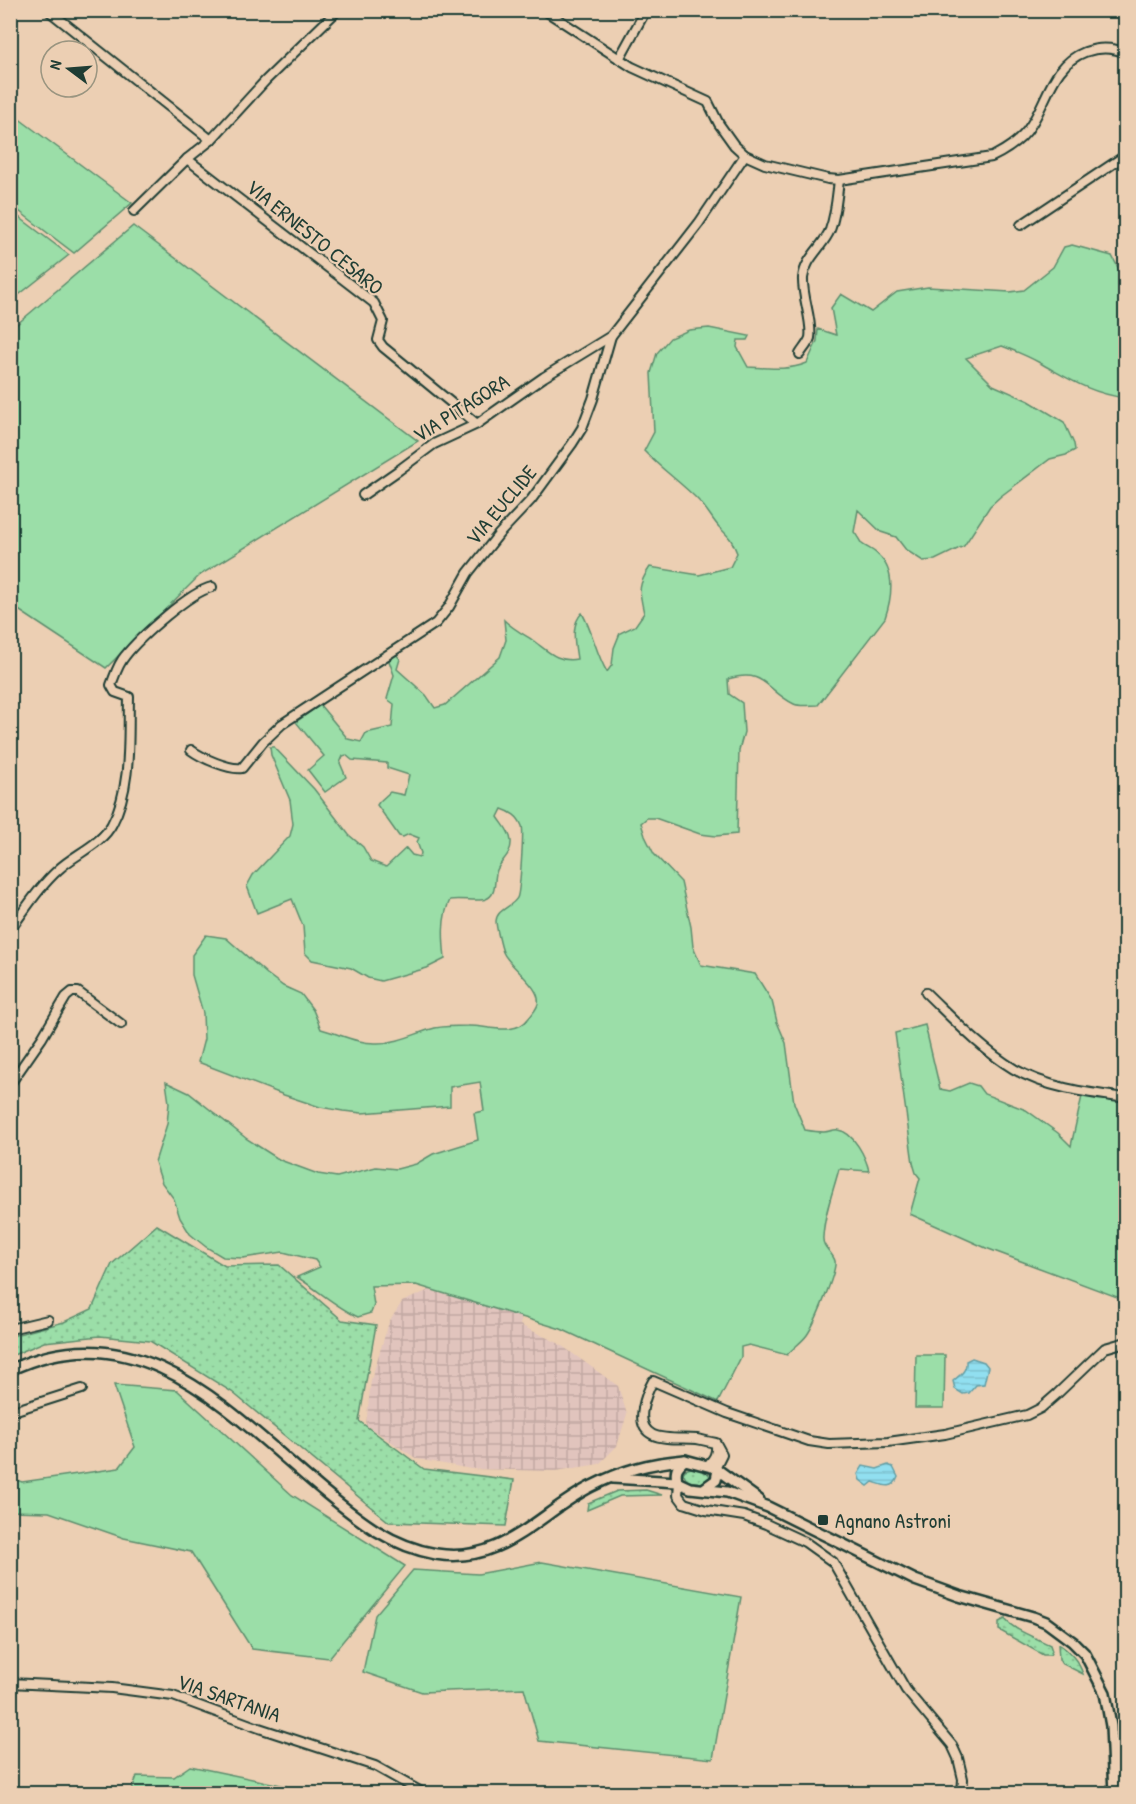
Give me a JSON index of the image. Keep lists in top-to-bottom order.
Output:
{
  "streets": {
    "street": [
      "VIA ERNESTO CESARO",
      "VIA PITAGORA",
      "VIA EUCLIDE",
      "VIA SARTANIA"
    ]
  },
  "crossings": [
    ["VIA ERNESTO CESARO", "VIA PITAGORA"],
    ["VIA PITAGORA", "VIA EUCLIDE"]
  ],
  "places": {
    "transit": ["Agnano Astroni"]
  },
  "north": "left"
}
